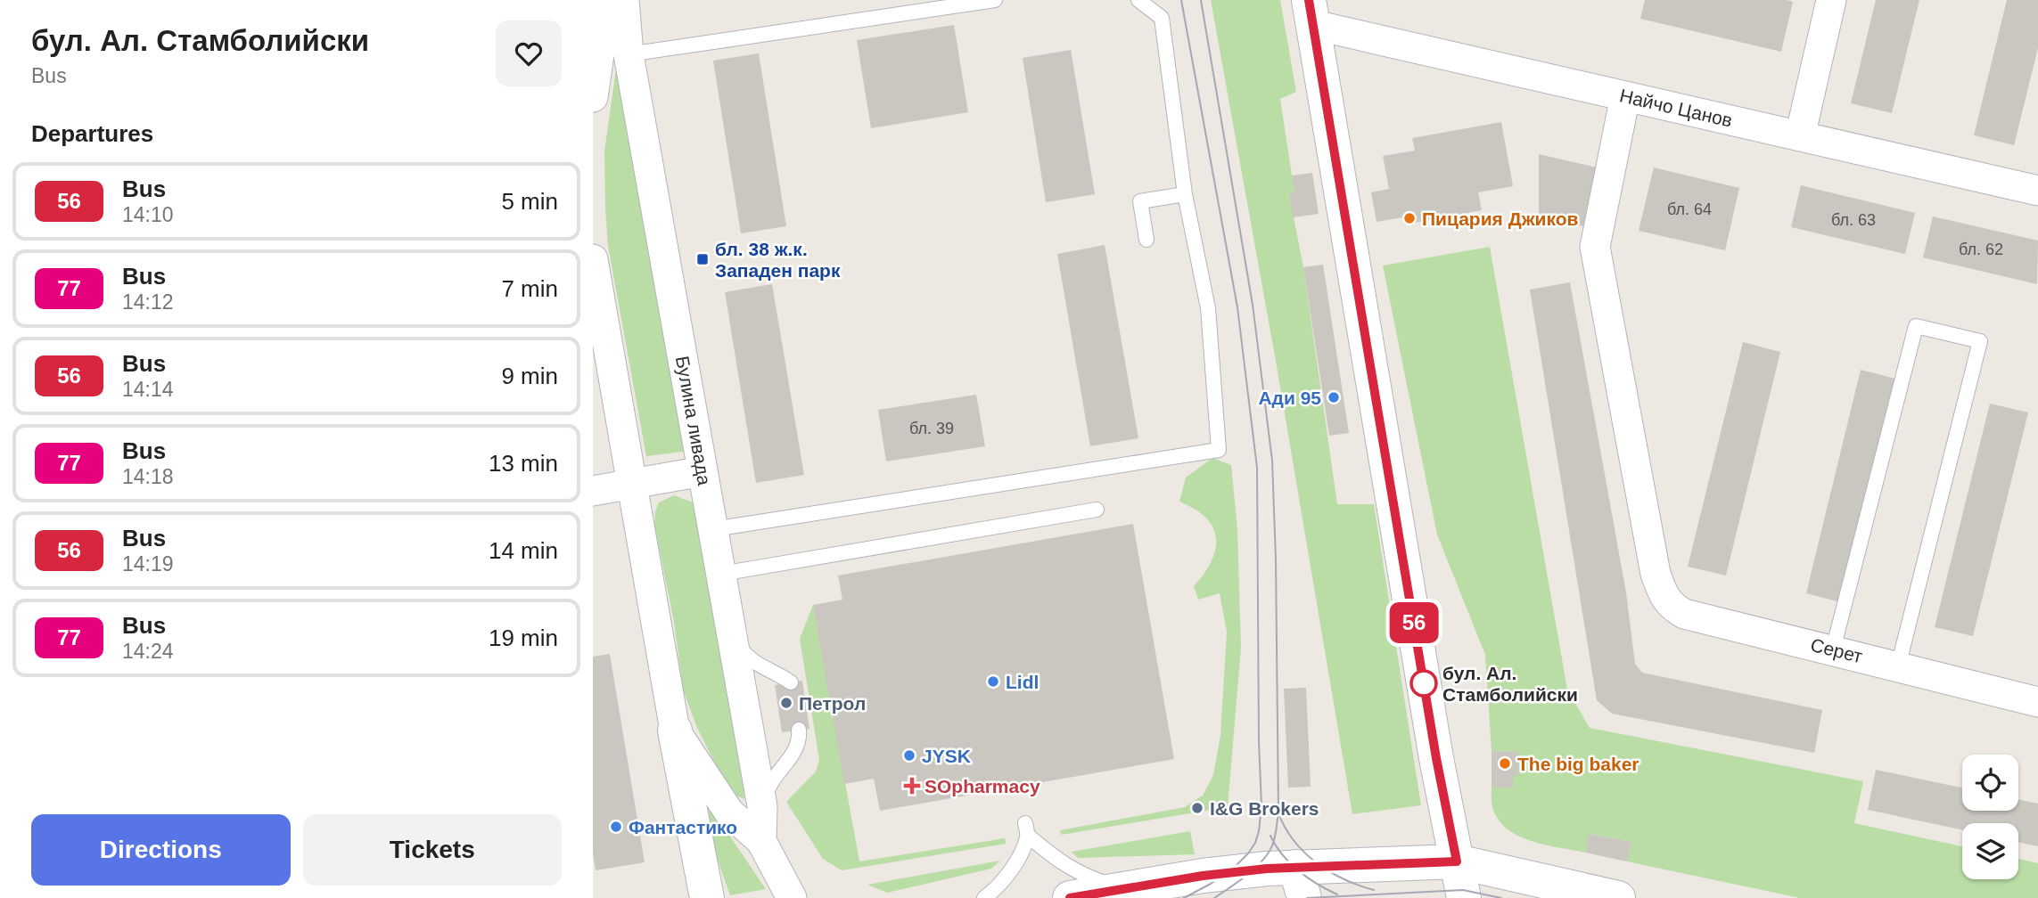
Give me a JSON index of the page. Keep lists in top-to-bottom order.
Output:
{
  "streets": {
    "street": ["Найчо Цанов", "Булина ливада", "Серет"]
  },
  "crossings": [
    ["Найчо Цанов", "Серет"]
  ],
  "places": {
    "other": [
      "Пицария Джиков",
      "Ади 95",
      "Lidl",
      "бул. Ал. Стамболийски",
      "Петрол",
      "JYSK",
      "The big baker",
      "I&G Brokers",
      "Фантастико"
    ],
    "transit": ["бл. 38 ж.к. Западен парк"],
    "health": ["SOpharmacy"]
  },
  "lines": ["bus line 56"],
  "house_numbers": [
    "бл. 64",
    "бл. 63",
    "бл. 62",
    "бл. 39"
  ],
  "page": {
    "heading": [
      ["бул. Ал. Стамболийски", "Bus"],
      "Departures"
    ],
    "on_map": "56",
    "list": [
      {
        "mark": "56",
        "name": "Bus",
        "note": "14:10",
        "value": "5 min"
      },
      {
        "mark": "77",
        "name": "Bus",
        "note": "14:12",
        "value": "7 min"
      },
      {
        "mark": "56",
        "name": "Bus",
        "note": "14:14",
        "value": "9 min"
      },
      {
        "mark": "77",
        "name": "Bus",
        "note": "14:18",
        "value": "13 min"
      },
      {
        "mark": "56",
        "name": "Bus",
        "note": "14:19",
        "value": "14 min"
      },
      {
        "mark": "77",
        "name": "Bus",
        "note": "14:24",
        "value": "19 min"
      }
    ],
    "buttons": ["Directions", "Tickets"]
  }
}
